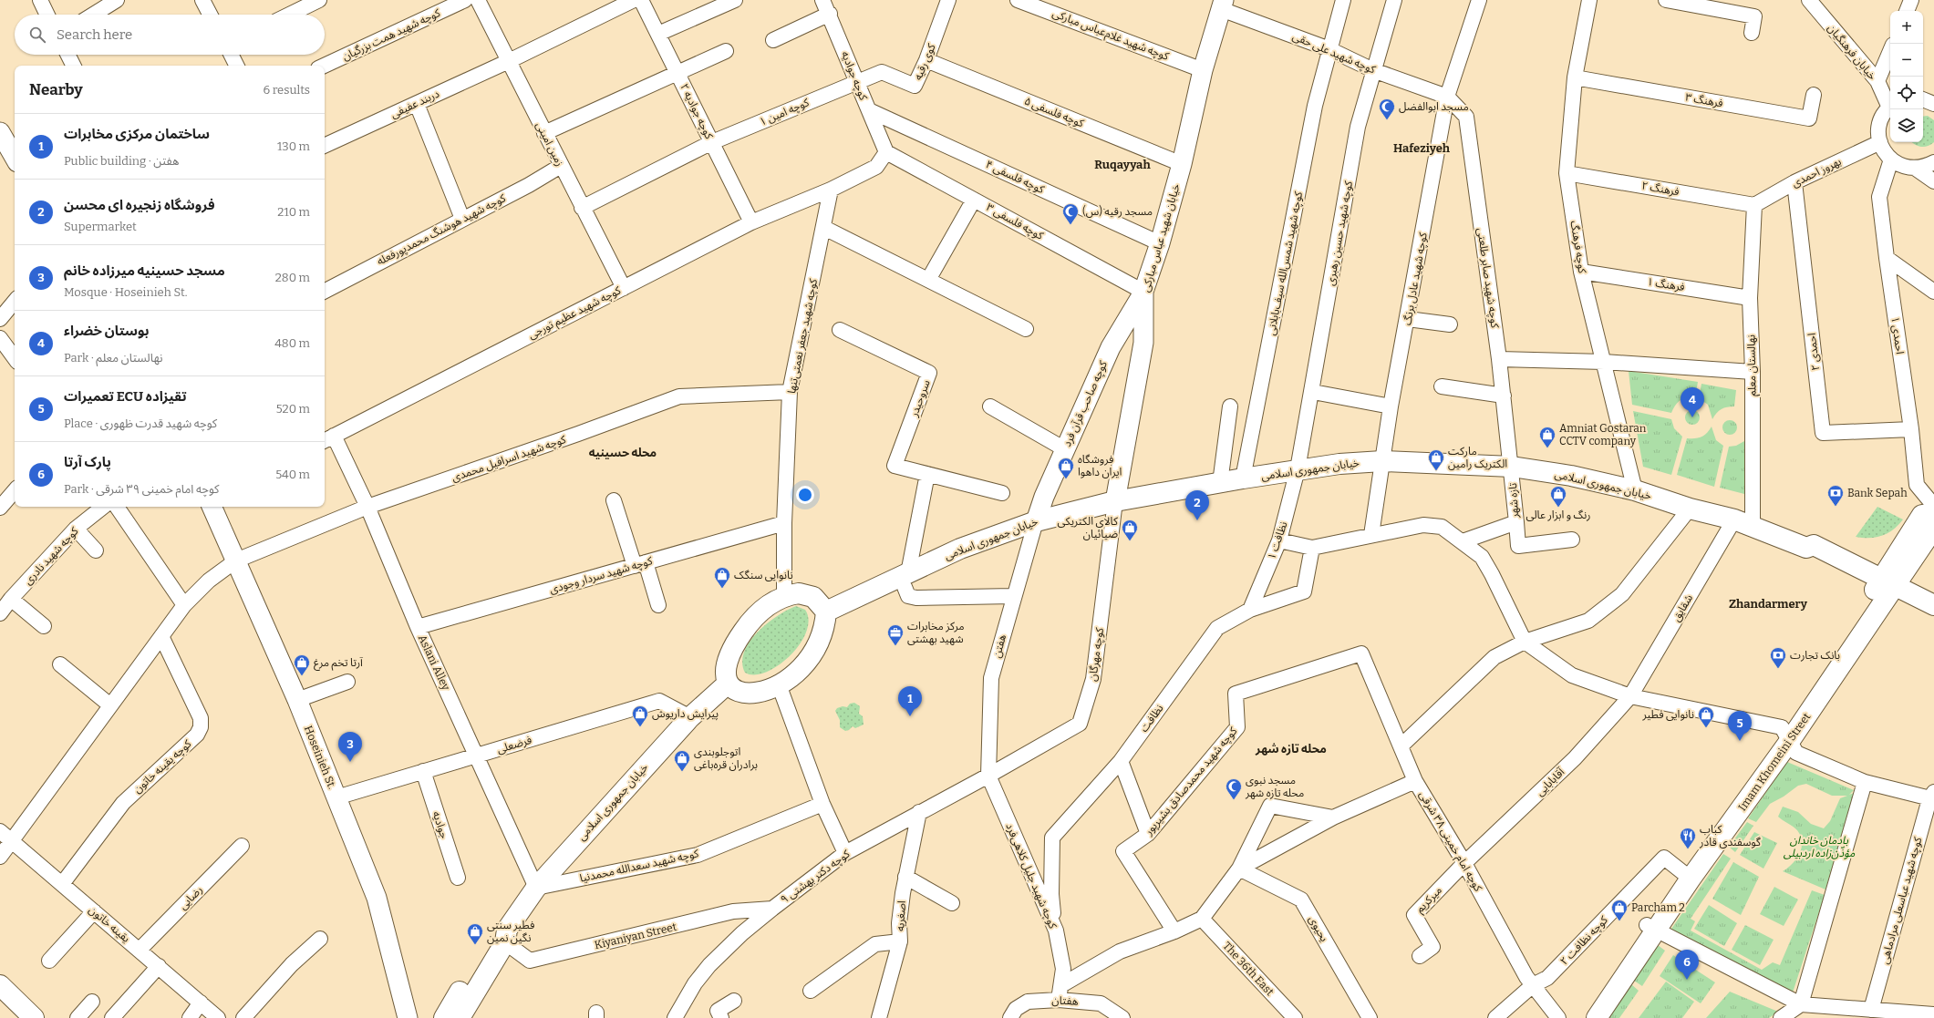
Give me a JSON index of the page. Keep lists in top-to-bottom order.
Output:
{
  "streets": {
    "main road": ["خیابان جمهوری اسلامی", "Imam Khomeini Street"],
    "street": [
      "کوچه شهید همت بزرگیان",
      "کوچه شهید غلام‌عباس مبارکی",
      "خیابان فرهنگیان",
      "کوچه شهید علی حقی",
      "کوی رقیه",
      "کوچه جوادیه",
      "فرهنگ ۳",
      "دربند عفیفی",
      "کوچه جوادیه ۲",
      "کوچه امین ۱",
      "کوچه فلسفی ۵",
      "زمین امینی",
      "بهروز احمدی",
      "کوچه فلسفی ۴",
      "فرهنگ ۲",
      "کوچه فلسفی ۳",
      "کوچه شهید هوشنگ محمدپورفعله",
      "کوچه شهید حسین رهبری",
      "خیابان شهید عباس مبارکی",
      "کوچه فرهنگ",
      "کوچه شهید شمس‌الله سیف‌بابلانی",
      "کوچه شهید صابر طلعتی",
      "کوچه شهید عادل برنگ",
      "فرهنگ ۱",
      "کوچه شهید عظیم تورجی",
      "احمدی ۱",
      "کوچه شهید جعفر نعمتی‌تنها",
      "احمدی ۲",
      "نهالستان معلم",
      "سروحیدر",
      "کوچه صاحب قرآن فرد",
      "کوچه شهید اسرافیل محمدی",
      "تازه شهر",
      "نظافت ۱",
      "کوچه شهید نادری",
      "کوچه شهید سردار وجودی",
      "شقایق",
      "هفتن",
      "کوچه مهرگان",
      "Aslani Alley",
      "نظافت",
      "فرضعلی",
      "Hoseinieh St.",
      "کوچه یقینه خاتون",
      "کوچه شهید محمدصادق بشیرپور",
      "آقابابایی",
      "جوادیه",
      "کوچه امام خمینی ۳۸ شرقی",
      "کوچه شهید سعدالله محمدنیا",
      "کوچه شهید جلیل کلاهی‌فرد",
      "کوچه دکتر بهشتی ۹",
      "رضایی",
      "میرکریم",
      "کوچه شهید عباسعلی مرادماهی",
      "اصغریه",
      "یقینه خاتون",
      "یحیوی",
      "Kiyaniyan Street",
      "کوچه نظافت ۲",
      "The 36th East",
      "هفتان"
    ]
  },
  "crossings": [
    ["کوچه شهید غلام‌عباس مبارکی", "خیابان شهید عباس مبارکی"],
    ["کوچه شهید علی حقی", "کوچه شهید حسین رهبری"],
    ["کوچه شهید علی حقی", "خیابان شهید عباس مبارکی"],
    ["کوچه شهید علی حقی", "کوچه شهید شمس‌الله سیف‌بابلانی"],
    ["کوچه شهید علی حقی", "کوچه شهید صابر طلعتی"],
    ["کوچه شهید علی حقی", "کوچه شهید عادل برنگ"],
    ["کوی رقیه", "کوچه جوادیه"],
    ["کوی رقیه", "کوچه امین ۱"],
    ["کوی رقیه", "کوچه فلسفی ۵"],
    ["کوچه جوادیه", "کوچه امین ۱"],
    ["کوچه جوادیه", "کوچه فلسفی ۴"],
    ["کوچه جوادیه", "کوچه فلسفی ۳"],
    ["فرهنگ ۳", "کوچه فرهنگ"],
    ["دربند عفیفی", "زمین امینی"],
    ["کوچه جوادیه ۲", "کوچه امین ۱"],
    ["کوچه جوادیه ۲", "کوچه شهید عظیم تورجی"],
    ["کوچه امین ۱", "زمین امینی"],
    ["کوچه فلسفی ۵", "خیابان شهید عباس مبارکی"],
    ["زمین امینی", "کوچه شهید هوشنگ محمدپورفعله"],
    ["زمین امینی", "کوچه شهید عظیم تورجی"],
    ["بهروز احمدی", "فرهنگ ۲"],
    ["بهروز احمدی", "احمدی ۲"],
    ["بهروز احمدی", "نهالستان معلم"],
    ["کوچه فلسفی ۴", "خیابان شهید عباس مبارکی"],
    ["فرهنگ ۲", "کوچه فرهنگ"],
    ["فرهنگ ۲", "نهالستان معلم"],
    ["کوچه فلسفی ۳", "خیابان شهید عباس مبارکی"],
    ["کوچه فلسفی ۳", "کوچه صاحب قرآن فرد"],
    ["کوچه شهید حسین رهبری", "خیابان جمهوری اسلامی"],
    ["کوچه شهید حسین رهبری", "نظافت ۱"],
    ["خیابان شهید عباس مبارکی", "کوچه صاحب قرآن فرد"],
    ["خیابان شهید عباس مبارکی", "خیابان جمهوری اسلامی"],
    ["خیابان شهید عباس مبارکی", "کوچه مهرگان"],
    ["کوچه فرهنگ", "فرهنگ ۱"],
    ["کوچه فرهنگ", "خیابان جمهوری اسلامی"],
    ["کوچه شهید شمس‌الله سیف‌بابلانی", "خیابان جمهوری اسلامی"],
    ["کوچه شهید صابر طلعتی", "کوچه شهید عادل برنگ"],
    ["کوچه شهید صابر طلعتی", "خیابان جمهوری اسلامی"],
    ["کوچه شهید صابر طلعتی", "تازه شهر"],
    ["کوچه شهید عادل برنگ", "خیابان جمهوری اسلامی"],
    ["فرهنگ ۱", "نهالستان معلم"],
    ["کوچه شهید عظیم تورجی", "کوچه شهید جعفر نعمتی‌تنها"],
    ["کوچه شهید عظیم تورجی", "Aslani Alley"],
    ["احمدی ۱", "احمدی ۲"],
    ["کوچه شهید جعفر نعمتی‌تنها", "کوچه شهید اسرافیل محمدی"],
    ["کوچه شهید جعفر نعمتی‌تنها", "خیابان جمهوری اسلامی"],
    ["کوچه شهید جعفر نعمتی‌تنها", "کوچه شهید سردار وجودی"],
    ["نهالستان معلم", "خیابان جمهوری اسلامی"],
    ["نهالستان معلم", "شقایق"],
    ["کوچه صاحب قرآن فرد", "خیابان جمهوری اسلامی"],
    ["کوچه صاحب قرآن فرد", "هفتن"],
    ["کوچه شهید اسرافیل محمدی", "Aslani Alley"],
    ["کوچه شهید اسرافیل محمدی", "Hoseinieh St."],
    ["خیابان جمهوری اسلامی", "تازه شهر"],
    ["خیابان جمهوری اسلامی", "نظافت ۱"],
    ["خیابان جمهوری اسلامی", "شقایق"],
    ["خیابان جمهوری اسلامی", "هفتن"],
    ["خیابان جمهوری اسلامی", "کوچه مهرگان"],
    ["خیابان جمهوری اسلامی", "Aslani Alley"],
    ["خیابان جمهوری اسلامی", "فرضعلی"],
    ["خیابان جمهوری اسلامی", "Imam Khomeini Street"],
    ["خیابان جمهوری اسلامی", "کوچه شهید سعدالله محمدنیا"],
    ["خیابان جمهوری اسلامی", "Kiyaniyan Street"],
    ["نظافت ۱", "نظافت"],
    ["کوچه شهید سردار وجودی", "Aslani Alley"],
    ["شقایق", "آقابابایی"],
    ["هفتن", "کوچه مهرگان"],
    ["هفتن", "کوچه شهید جلیل کلاهی‌فرد"],
    ["هفتن", "کوچه دکتر بهشتی ۹"],
    ["کوچه مهرگان", "کوچه شهید جلیل کلاهی‌فرد"],
    ["کوچه مهرگان", "کوچه دکتر بهشتی ۹"],
    ["Aslani Alley", "فرضعلی"],
    ["Aslani Alley", "کوچه شهید سعدالله محمدنیا"],
    ["نظافت", "کوچه شهید جلیل کلاهی‌فرد"],
    ["فرضعلی", "Hoseinieh St."],
    ["فرضعلی", "جوادیه"],
    ["Imam Khomeini Street", "کوچه نظافت ۲"],
    ["کوچه یقینه خاتون", "یقینه خاتون"],
    ["کوچه شهید محمدصادق بشیرپور", "کوچه امام خمینی ۳۸ شرقی"],
    ["آقابابایی", "کوچه امام خمینی ۳۸ شرقی"],
    ["آقابابایی", "میرکریم"],
    ["کوچه امام خمینی ۳۸ شرقی", "میرکریم"],
    ["کوچه امام خمینی ۳۸ شرقی", "کوچه نظافت ۲"],
    ["کوچه شهید جلیل کلاهی‌فرد", "کوچه دکتر بهشتی ۹"],
    ["کوچه شهید جلیل کلاهی‌فرد", "هفتان"],
    ["کوچه دکتر بهشتی ۹", "اصغریه"],
    ["کوچه دکتر بهشتی ۹", "Kiyaniyan Street"],
    ["رضایی", "یقینه خاتون"]
  ],
  "districts": [
    "Hafeziyeh",
    "Ruqayyah",
    "محله حسینیه",
    "Zhandarmery",
    "محله تازه شهر"
  ],
  "parks": ["یادمان خاندان مؤذّن‌زاده اردبیلی"],
  "places": {
    "mosque": ["مسجد ابوالفضل", "مسجد رقیه (س)", "مسجد نبوی محله تازه شهر"],
    "shop": [
      "Amniat Gostaran CCTV company",
      "مارکت الکتریک رامین",
      "فروشگاه ایران داهوا",
      "رنگ و ابزار عالی",
      "کالای الکتریکی ضیائیان",
      "نانوایی سنگک",
      "آرتا تخم مرغ",
      "پیرایش داریوش",
      "نانوایی فطیر",
      "اتوجلوبندی برادران قره‌باغی",
      "Parcham 2",
      "فطیر سنتی نگین نمین"
    ],
    "bank": ["Bank Sepah", "بانک تجارت"],
    "office": ["مرکز مخابرات شهید بهشتی"],
    "restaurant": ["کباب گوسفندی قادر"]
  },
  "page": {
    "map_buttons": ["+", "−"],
    "search": "Search here",
    "heading": ["Nearby", "6 results"],
    "list": [
      {
        "mark": "1",
        "name": "ساختمان مرکزی مخابرات",
        "note": "Public building · هفتن",
        "value": "130 m"
      },
      {
        "mark": "2",
        "name": "فروشگاه زنجیره ای محسن",
        "note": "Supermarket",
        "value": "210 m"
      },
      {
        "mark": "3",
        "name": "مسجد حسینیه میرزاده خانم",
        "note": "Mosque · Hoseinieh St.",
        "value": "280 m"
      },
      {
        "mark": "4",
        "name": "بوستان خضراء",
        "note": "Park · نهالستان معلم",
        "value": "480 m"
      },
      {
        "mark": "5",
        "name": "تعمیرات ECU تقیزاده",
        "note": "Place · کوچه شهید قدرت ظهوری",
        "value": "520 m"
      },
      {
        "mark": "6",
        "name": "پارک آرتا",
        "note": "Park · کوچه امام خمینی ۳۹ شرقی",
        "value": "540 m"
      }
    ],
    "pins": [
      "4",
      "2",
      "1",
      "5",
      "3",
      "6"
    ]
  }
}
